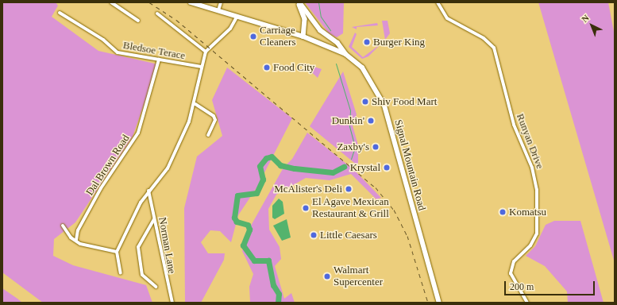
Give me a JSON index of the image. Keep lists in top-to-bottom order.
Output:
{
  "streets": {
    "main road": ["Signal Mountain Road"],
    "street": [
      "Bledsoe Terace",
      "Runyan Drive",
      "Dal Brown Road",
      "Norman Lane"
    ]
  },
  "crossings": [
    ["Bledsoe Terace", "Dal Brown Road"]
  ],
  "places": [
    "Carriage Cleaners",
    "Burger King",
    "Food City",
    "Shiv Food Mart",
    "Dunkin'",
    "Zaxby's",
    "Krystal",
    "McAlister's Deli",
    "El Agave Mexican Restaurant & Grill",
    "Komatsu",
    "Little Caesars",
    "Walmart Supercenter"
  ],
  "scale_bar": "200 m",
  "north": "top left"
}
